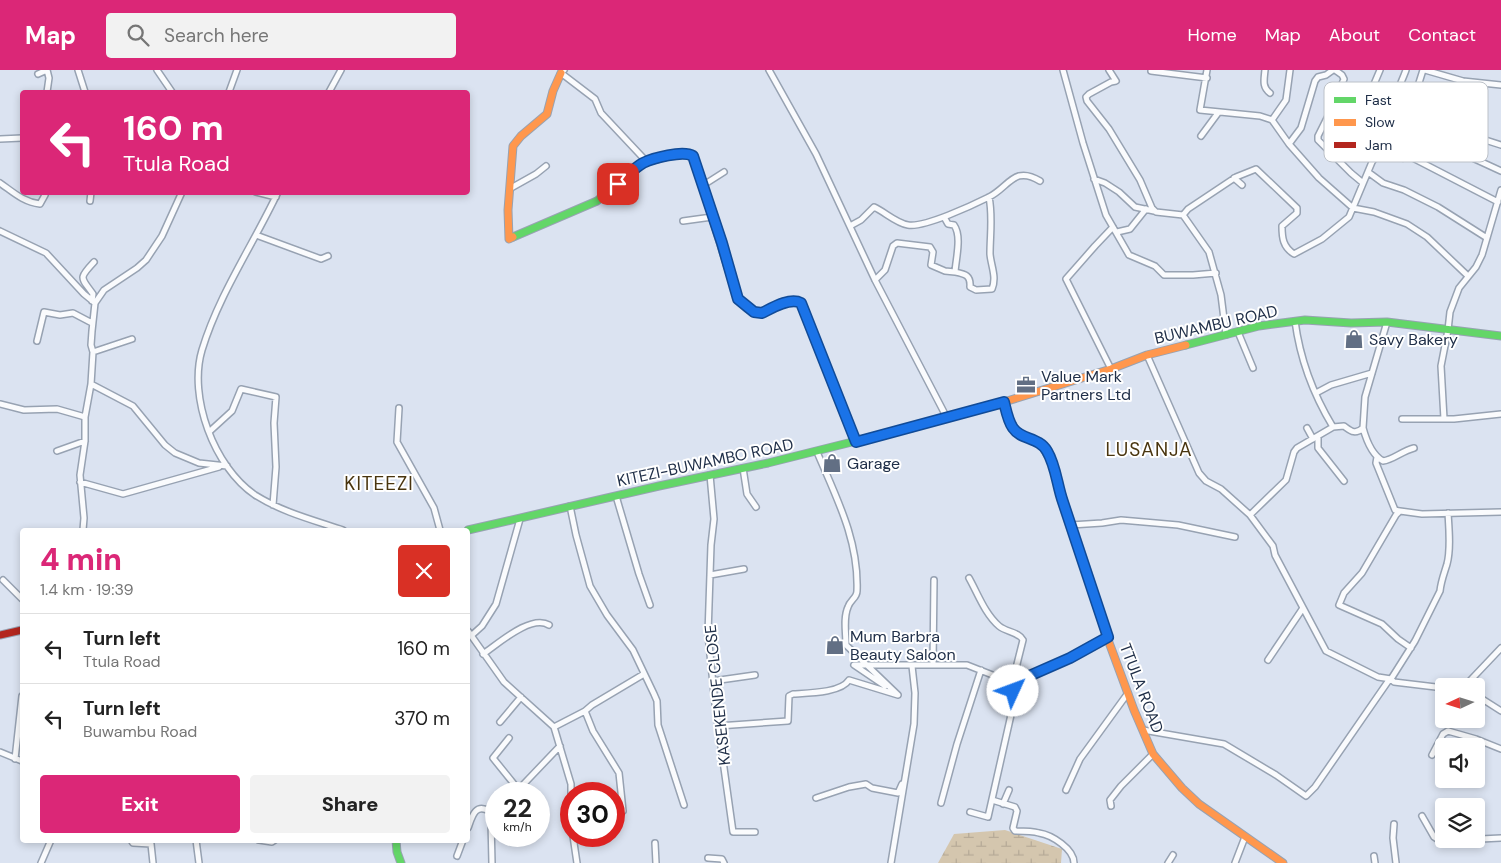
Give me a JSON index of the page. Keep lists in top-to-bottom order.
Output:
{
  "streets": {
    "street": [
      "BUWAMBU ROAD",
      "KITEZI-BUWAMBO ROAD",
      "TTULA ROAD",
      "KASEKENDE CLOSE"
    ]
  },
  "crossings": [
    ["BUWAMBU ROAD", "KITEZI-BUWAMBO ROAD"],
    ["BUWAMBU ROAD", "TTULA ROAD"],
    ["KITEZI-BUWAMBO ROAD", "KASEKENDE CLOSE"]
  ],
  "districts": ["LUSANJA", "KITEEZI"],
  "places": {
    "shop": ["Savy Bakery", "Garage", "Mum Barbra Beauty Saloon"],
    "office": ["Value Mark Partners Ltd"]
  },
  "legend": ["Fast", "Slow", "Jam"],
  "north": "left",
  "page": {
    "header": "Map",
    "search": "Search here",
    "nav": [
      "Home",
      "Map",
      "About",
      "Contact"
    ],
    "turn": ["160 m", "Ttula Road"],
    "heading": ["4 min", "1.4 km · 19:39"],
    "list": [
      {
        "name": "Turn left",
        "note": "Ttula Road",
        "value": "160 m"
      },
      {
        "name": "Turn left",
        "note": "Buwambu Road",
        "value": "370 m"
      }
    ],
    "buttons": ["Exit", "Share"],
    "speed": "22 km/h",
    "limit": "30"
  }
}
